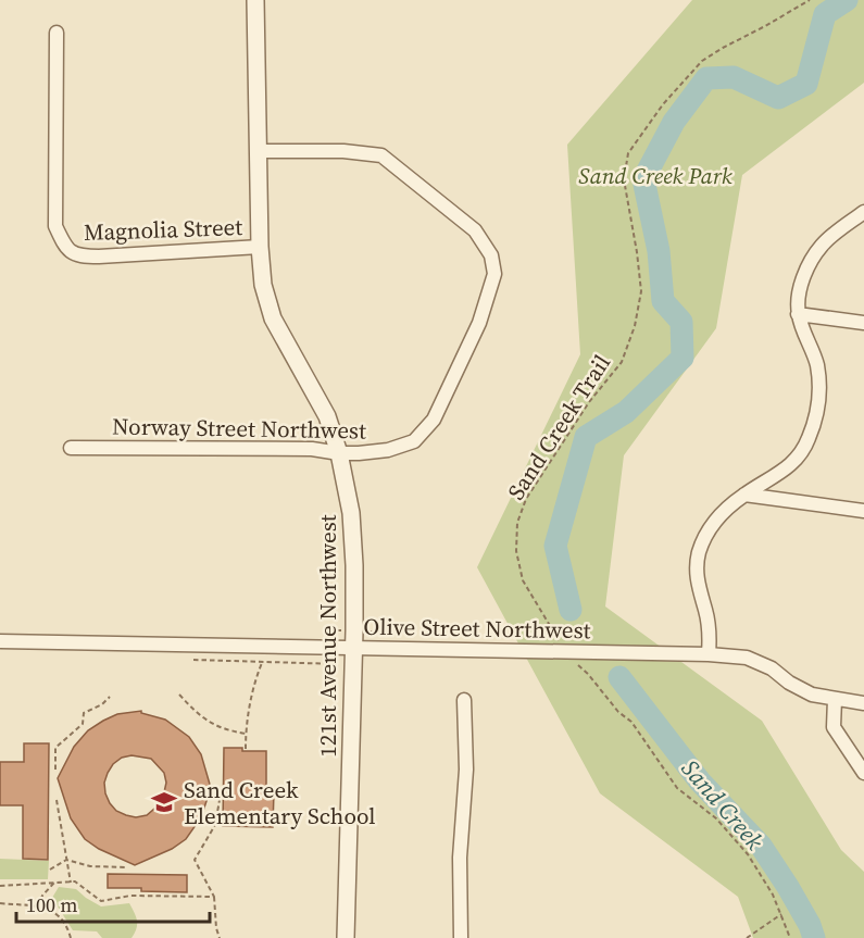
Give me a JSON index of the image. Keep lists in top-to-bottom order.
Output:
{
  "streets": {
    "street": [
      "Magnolia Street",
      "Norway Street Northwest",
      "Olive Street Northwest",
      "121st Avenue Northwest"
    ],
    "path": ["Sand Creek Trail"]
  },
  "crossings": [
    ["Magnolia Street", "121st Avenue Northwest"],
    ["Norway Street Northwest", "121st Avenue Northwest"],
    ["Olive Street Northwest", "121st Avenue Northwest"]
  ],
  "water": ["Sand Creek"],
  "parks": ["Sand Creek Park"],
  "places": {
    "school or university": ["Sand Creek Elementary School"]
  },
  "scale_bar": "100 m"
}
